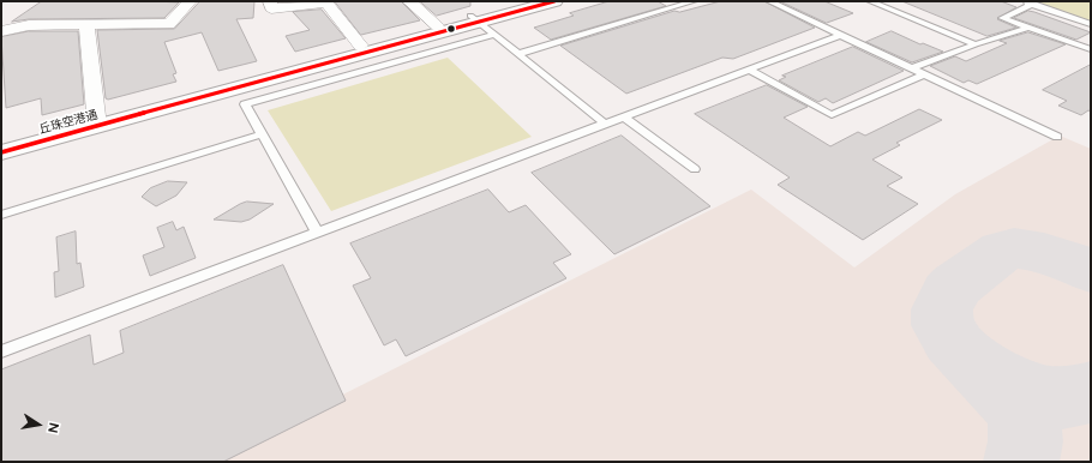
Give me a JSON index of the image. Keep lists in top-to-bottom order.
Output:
{
  "streets": {
    "main road": ["丘珠空港通"]
  },
  "north": "right"
}
